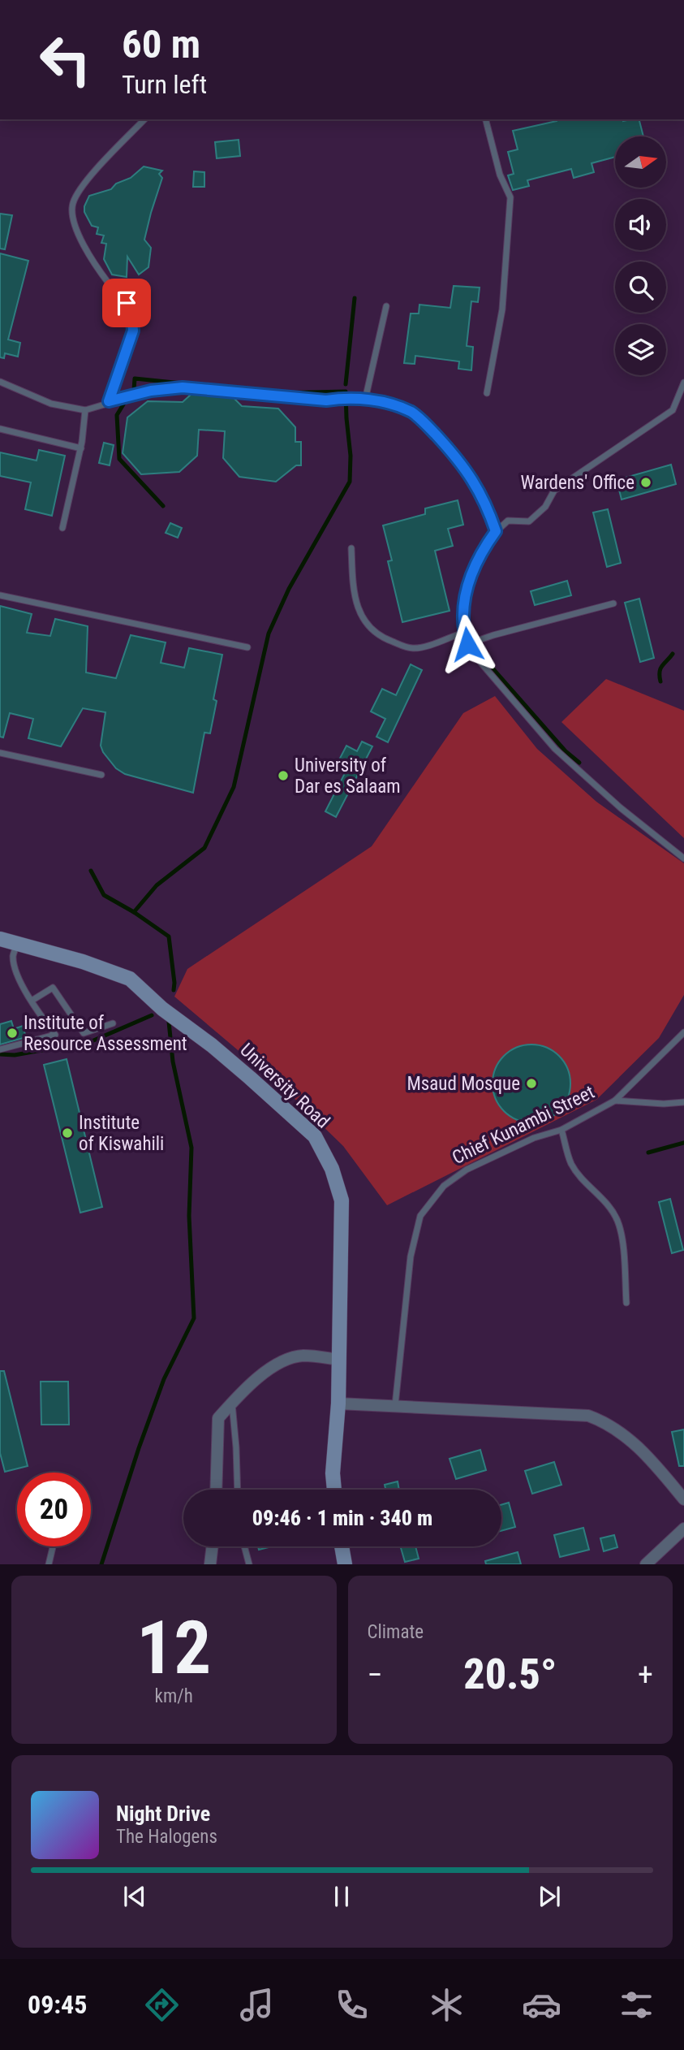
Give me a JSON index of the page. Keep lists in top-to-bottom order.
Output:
{
  "streets": {
    "street": ["University Road"],
    "lane": ["Chief Kunambi Street"]
  },
  "places": [
    "Wardens' Office",
    "University of Dar es Salaam",
    "Institute of Resource Assessment",
    "Msaud Mosque",
    "Institute of Kiswahili"
  ],
  "north": "right",
  "page": {
    "turn": ["60 m", "Turn left"],
    "limit": "20",
    "trip": "09:46 · 1 min · 340 m",
    "tile": [
      ["12", "km/h"],
      "Climate"
    ],
    "heat": ["−", "20.5°", "+"],
    "song": ["Night Drive", "The Halogens"],
    "tabs": "09:45"
  }
}
